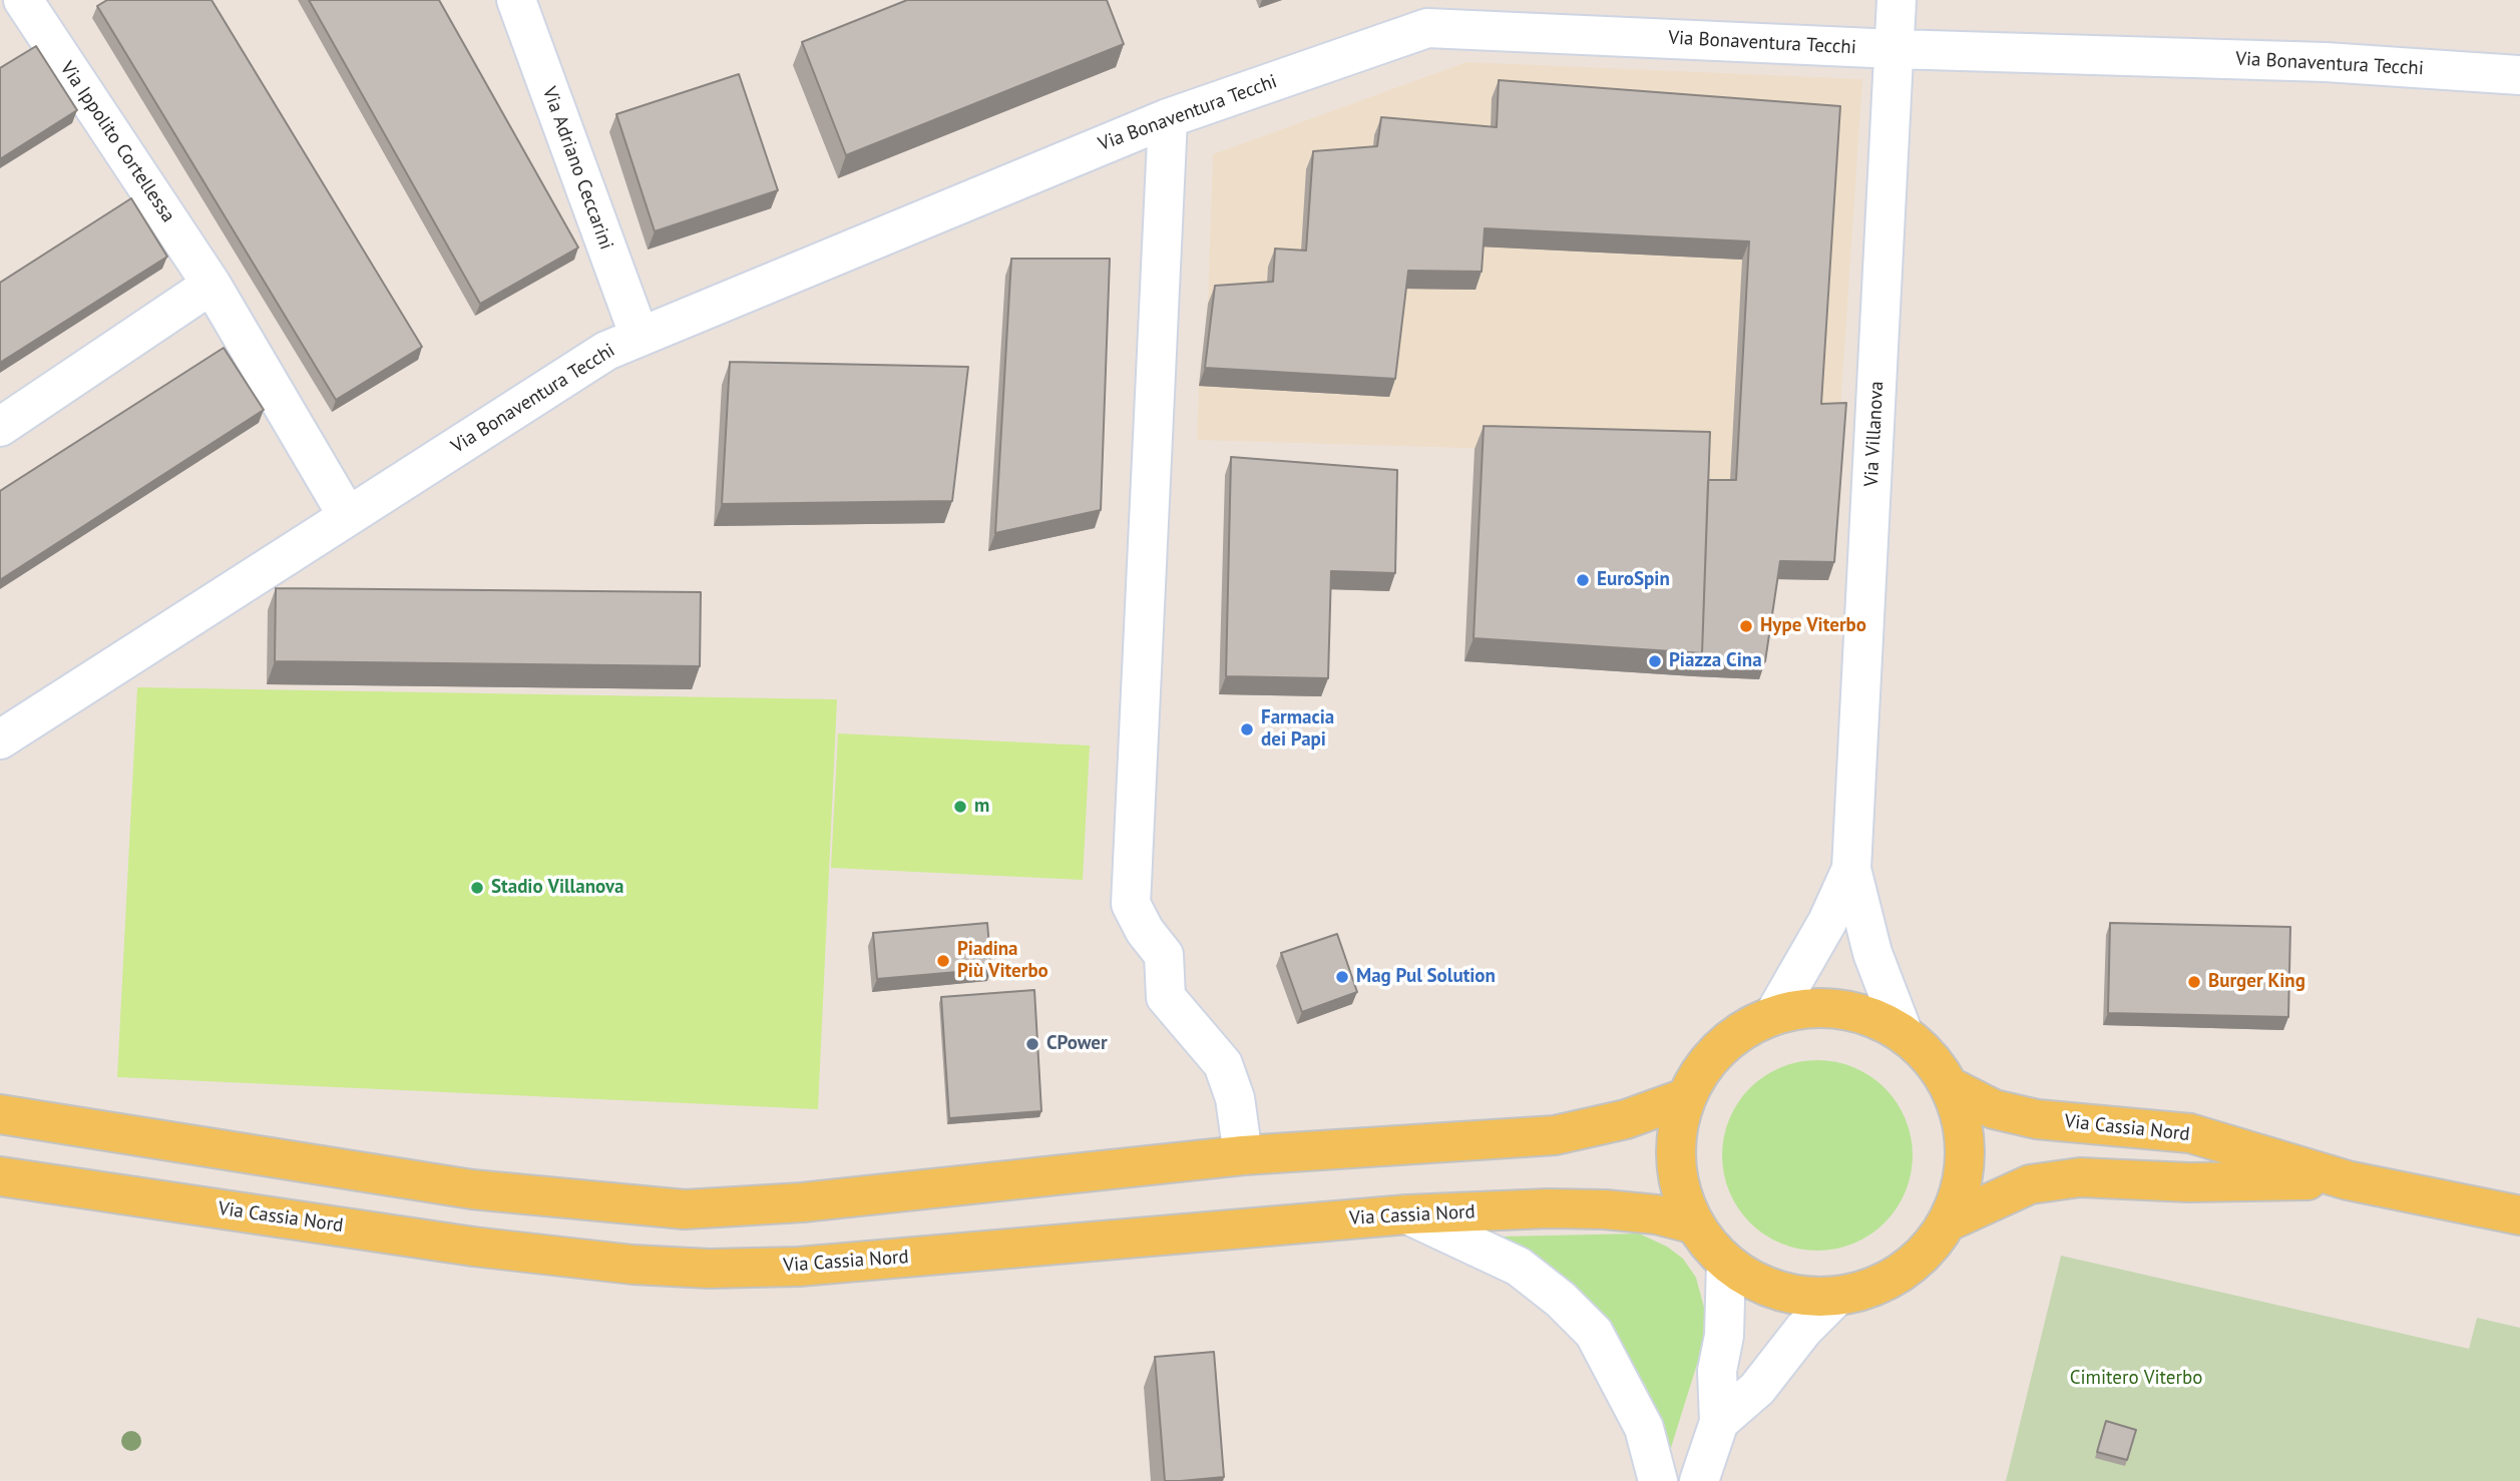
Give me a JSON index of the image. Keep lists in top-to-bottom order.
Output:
{
  "streets": {
    "main road": ["Via Cassia Nord"],
    "street": [
      "Via Bonaventura Tecchi",
      "Via Ippolito Cortellessa",
      "Via Adriano Ceccarini",
      "Via Villanova"
    ]
  },
  "crossings": [
    ["Via Bonaventura Tecchi", "Via Ippolito Cortellessa"],
    ["Via Bonaventura Tecchi", "Via Adriano Ceccarini"],
    ["Via Bonaventura Tecchi", "Via Villanova"],
    ["Via Villanova", "Via Cassia Nord"]
  ],
  "parks": ["Cimitero Viterbo"],
  "places": [
    "EuroSpin",
    "Hype Viterbo",
    "Piazza Cina",
    "Farmacia dei Papi",
    "m",
    "Stadio Villanova",
    "Piadina Più Viterbo",
    "Mag Pul Solution",
    "Burger King",
    "CPower"
  ]
}
